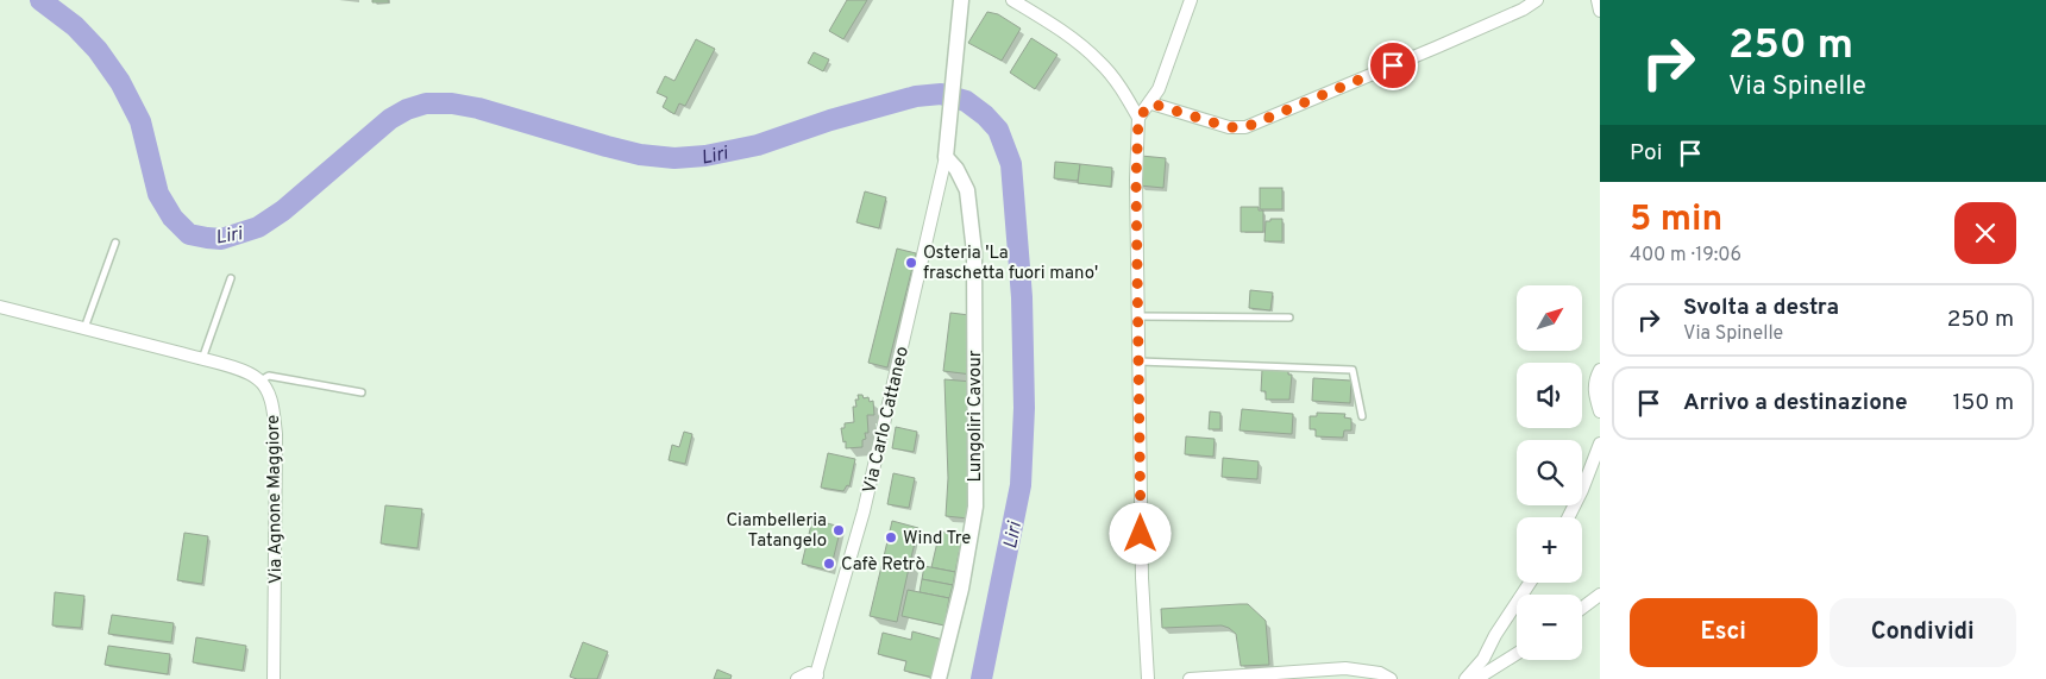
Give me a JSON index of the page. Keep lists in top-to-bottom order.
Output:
{
  "streets": {
    "street": ["Lungoliri Cavour", "Via Carlo Cattaneo", "Via Agnone Maggiore"]
  },
  "crossings": [
    ["Lungoliri Cavour", "Via Carlo Cattaneo"]
  ],
  "water": ["Liri"],
  "places": [
    "Osteria 'La fraschetta fuori mano'",
    "Ciambelleria Tatangelo",
    "Wind Tre",
    "Cafè Retrò"
  ],
  "north": "top right",
  "page": {
    "turn": ["250 m", "Via Spinelle"],
    "then": "Poi",
    "heading": ["5 min", "400 m · 19:06"],
    "list": [
      {
        "name": "Svolta a destra",
        "note": "Via Spinelle",
        "value": "250 m"
      },
      {
        "name": "Arrivo a destinazione",
        "value": "150 m"
      }
    ],
    "map_buttons": ["+", "−"],
    "buttons": ["Esci", "Condividi"]
  }
}
